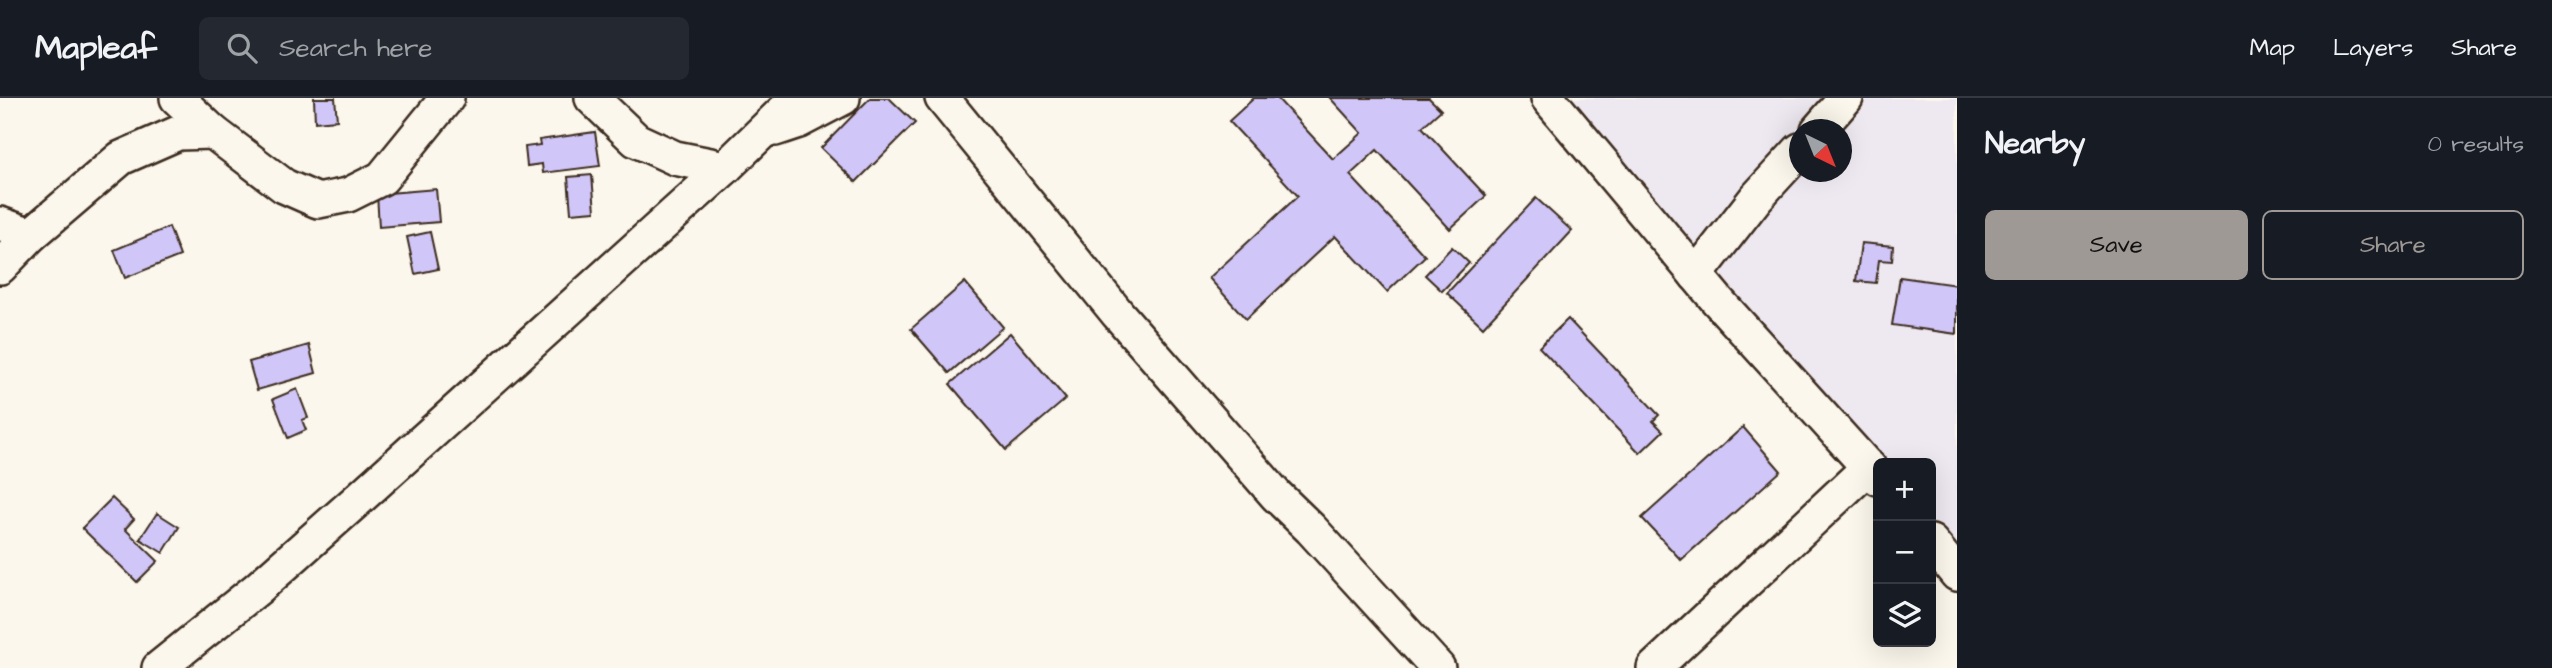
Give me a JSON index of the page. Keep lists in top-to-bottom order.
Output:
{
  "north": "bottom right",
  "page": {
    "header": "Mapleaf",
    "search": "Search here",
    "nav": ["Map", "Layers", "Share"],
    "heading": ["Nearby", "0 results"],
    "buttons": ["Save", "Share"],
    "map_buttons": ["+", "−"]
  }
}
